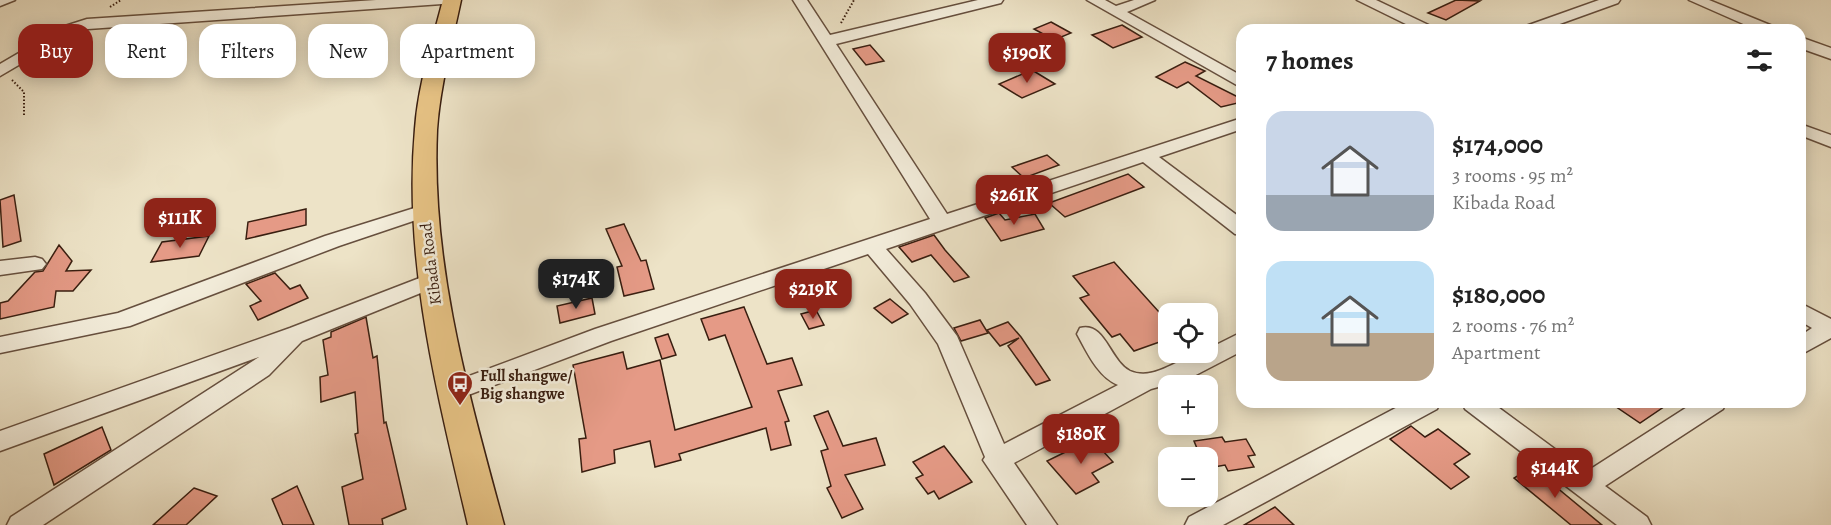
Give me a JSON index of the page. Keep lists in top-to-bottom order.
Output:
{
  "streets": {
    "main road": ["Kibada Road"]
  },
  "places": {
    "bus stop": ["Full shangwe/ Big shangwe"]
  },
  "page": {
    "chip": [
      "Buy",
      "Rent",
      "Filters",
      "New",
      "Apartment"
    ],
    "heading": "7 homes",
    "price": [
      "$190K",
      "$261K",
      "$111K",
      "$174K",
      "$219K",
      "$180K",
      "$144K"
    ],
    "list": [
      {
        "name": "$174,000",
        "note": "3 rooms · 95 m² · Kibada Road"
      },
      {
        "name": "$180,000",
        "note": "2 rooms · 76 m² · Apartment"
      }
    ],
    "map_buttons": ["+", "−"]
  }
}
